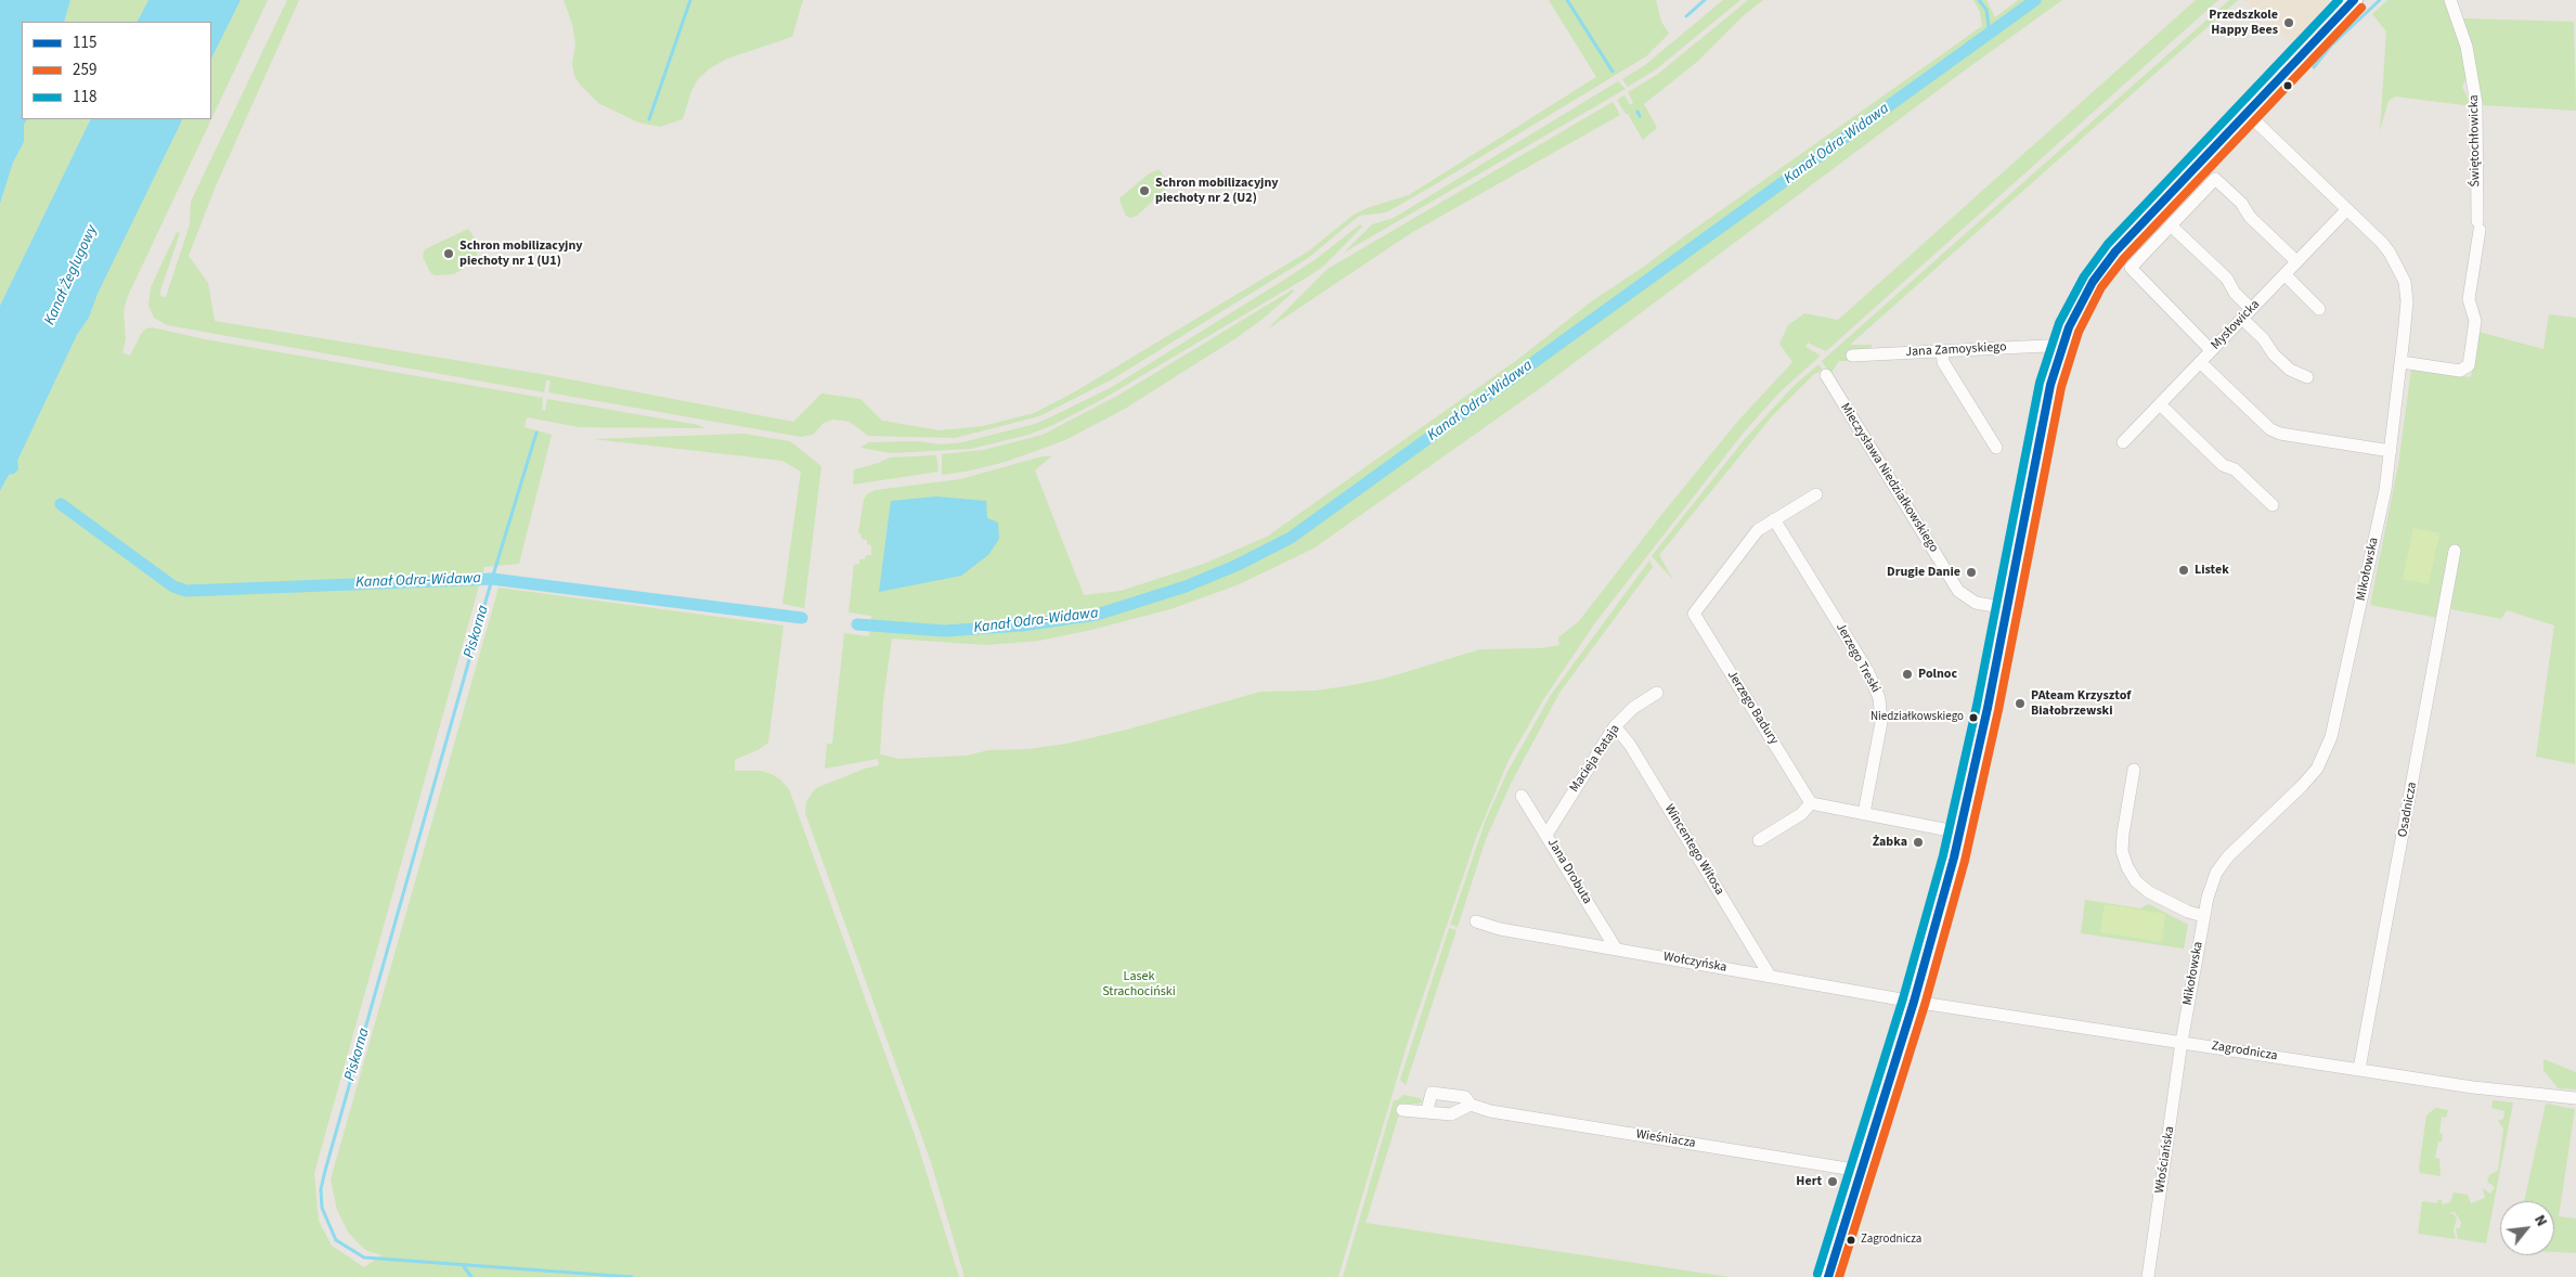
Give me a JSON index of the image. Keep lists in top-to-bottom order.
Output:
{
  "streets": {
    "street": [
      "Świętochłowicka",
      "Mysłowicka",
      "Jana Zamoyskiego",
      "Mieczysława Niedziałkowskiego",
      "Mikołowska",
      "Jerzego Treski",
      "Jerzego Badury",
      "Macieja Rataja",
      "Osadnicza",
      "Wincentego Witosa",
      "Jana Drobuta",
      "Wołczyńska",
      "Zagrodnicza",
      "Wieśniacza",
      "Włościańska"
    ]
  },
  "crossings": [
    ["Świętochłowicka", "Mikołowska"],
    ["Mysłowicka", "Mikołowska"],
    ["Mikołowska", "Zagrodnicza"],
    ["Mikołowska", "Włościańska"],
    ["Jerzego Treski", "Jerzego Badury"],
    ["Macieja Rataja", "Wincentego Witosa"],
    ["Macieja Rataja", "Jana Drobuta"],
    ["Osadnicza", "Zagrodnicza"],
    ["Wincentego Witosa", "Wołczyńska"],
    ["Jana Drobuta", "Wołczyńska"],
    ["Wołczyńska", "Zagrodnicza"],
    ["Zagrodnicza", "Włościańska"]
  ],
  "water": ["Kanał Odra-Widawa", "Kanał Żeglugowy", "Piskorna"],
  "parks": ["Lasek Strachociński"],
  "places": [
    "Przedszkole Happy Bees",
    "Schron mobilizacyjny piechoty nr 2 (U2)",
    "Schron mobilizacyjny piechoty nr 1 (U1)",
    "Listek",
    "Drugie Danie",
    "Polnoc",
    "PAteam Krzysztof Białobrzewski",
    "Niedziałkowskiego",
    "Żabka",
    "Hert",
    "Zagrodnicza"
  ],
  "lines": ["transit line 115", "transit line 118", "transit line 259"],
  "legend": ["115", "259", "118"],
  "north": "top right"
}
